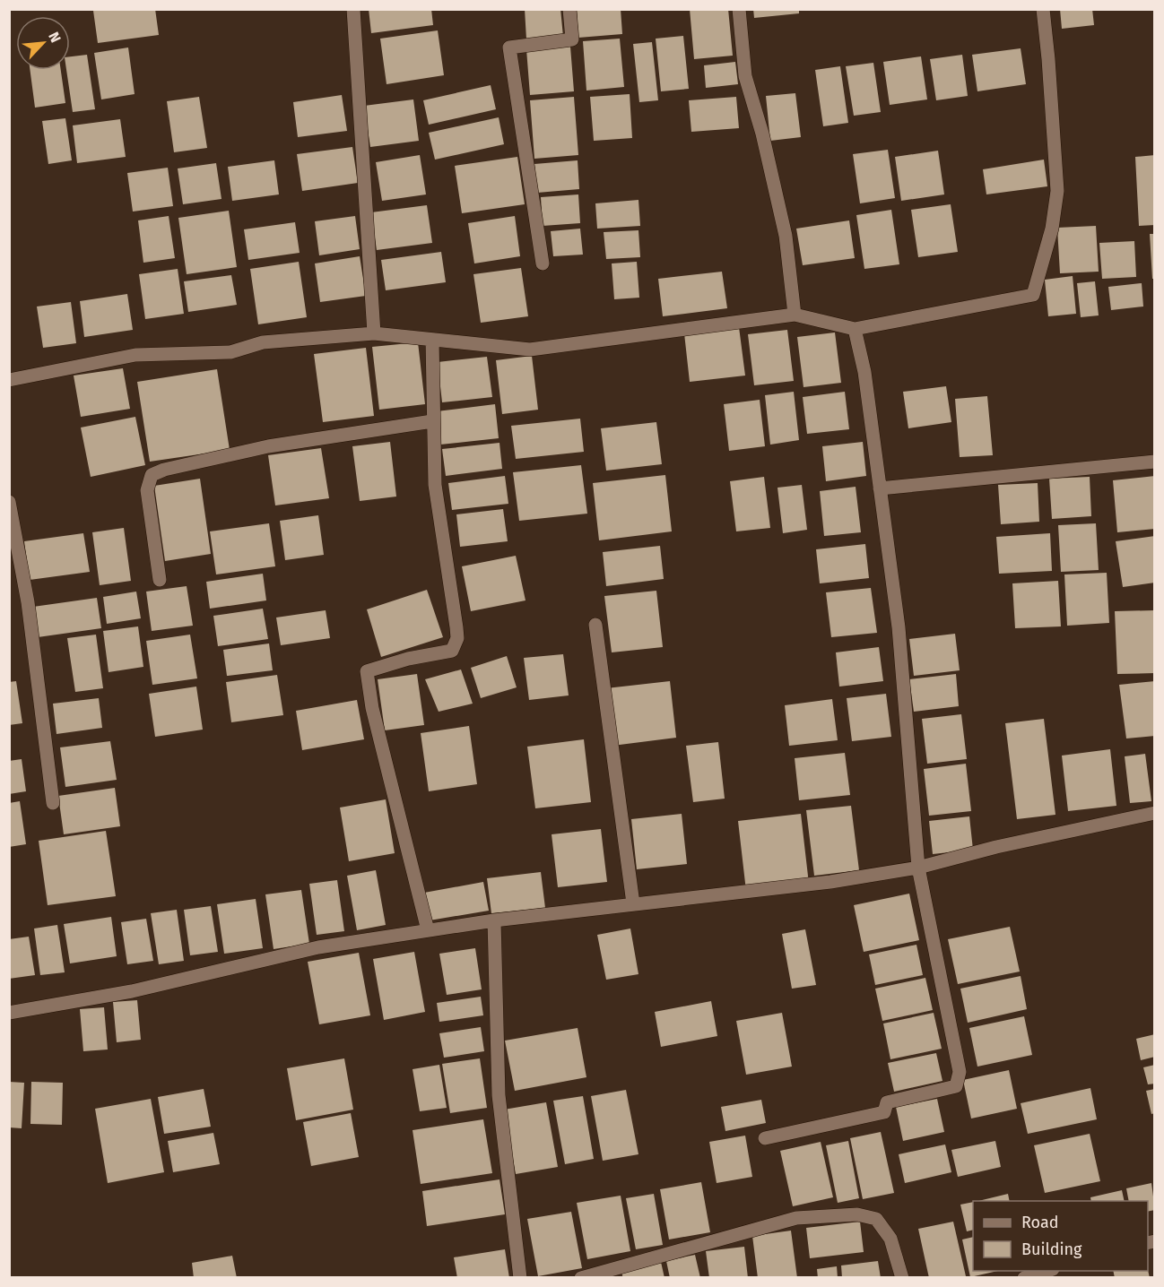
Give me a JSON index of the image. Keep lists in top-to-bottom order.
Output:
{
  "legend": ["Road", "Building"],
  "north": "top right"
}
